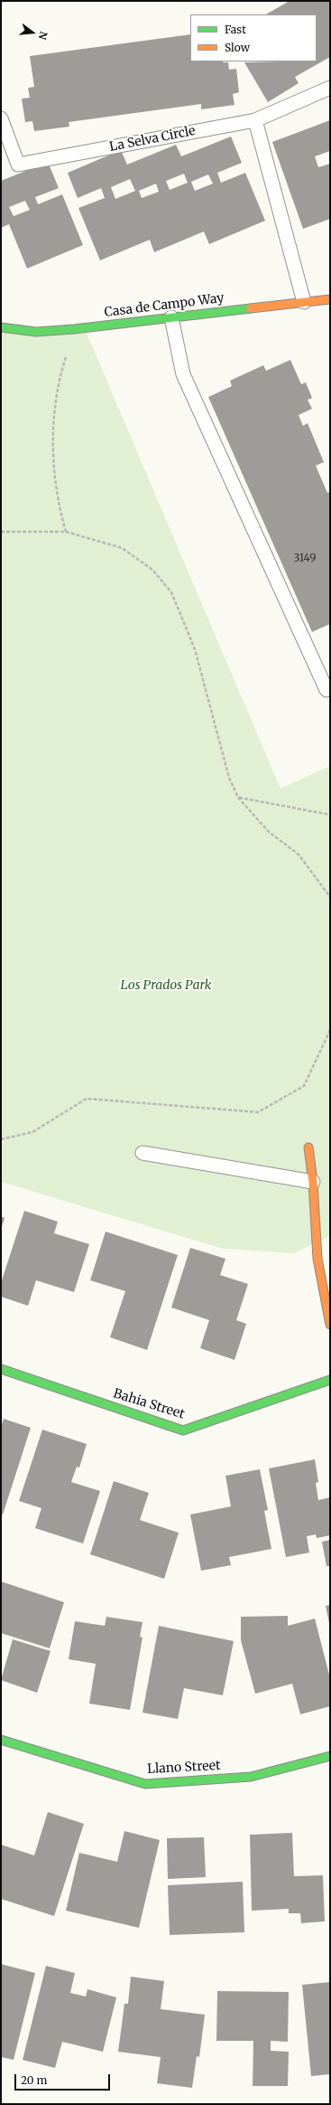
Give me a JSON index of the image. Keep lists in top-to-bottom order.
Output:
{
  "streets": {
    "street": ["Casa de Campo Way", "Bahia Street", "Llano Street"],
    "lane": ["La Selva Circle"]
  },
  "parks": ["Los Prados Park"],
  "house_numbers": ["3149"],
  "legend": ["Fast", "Slow"],
  "scale_bar": "20 m",
  "north": "right"
}
